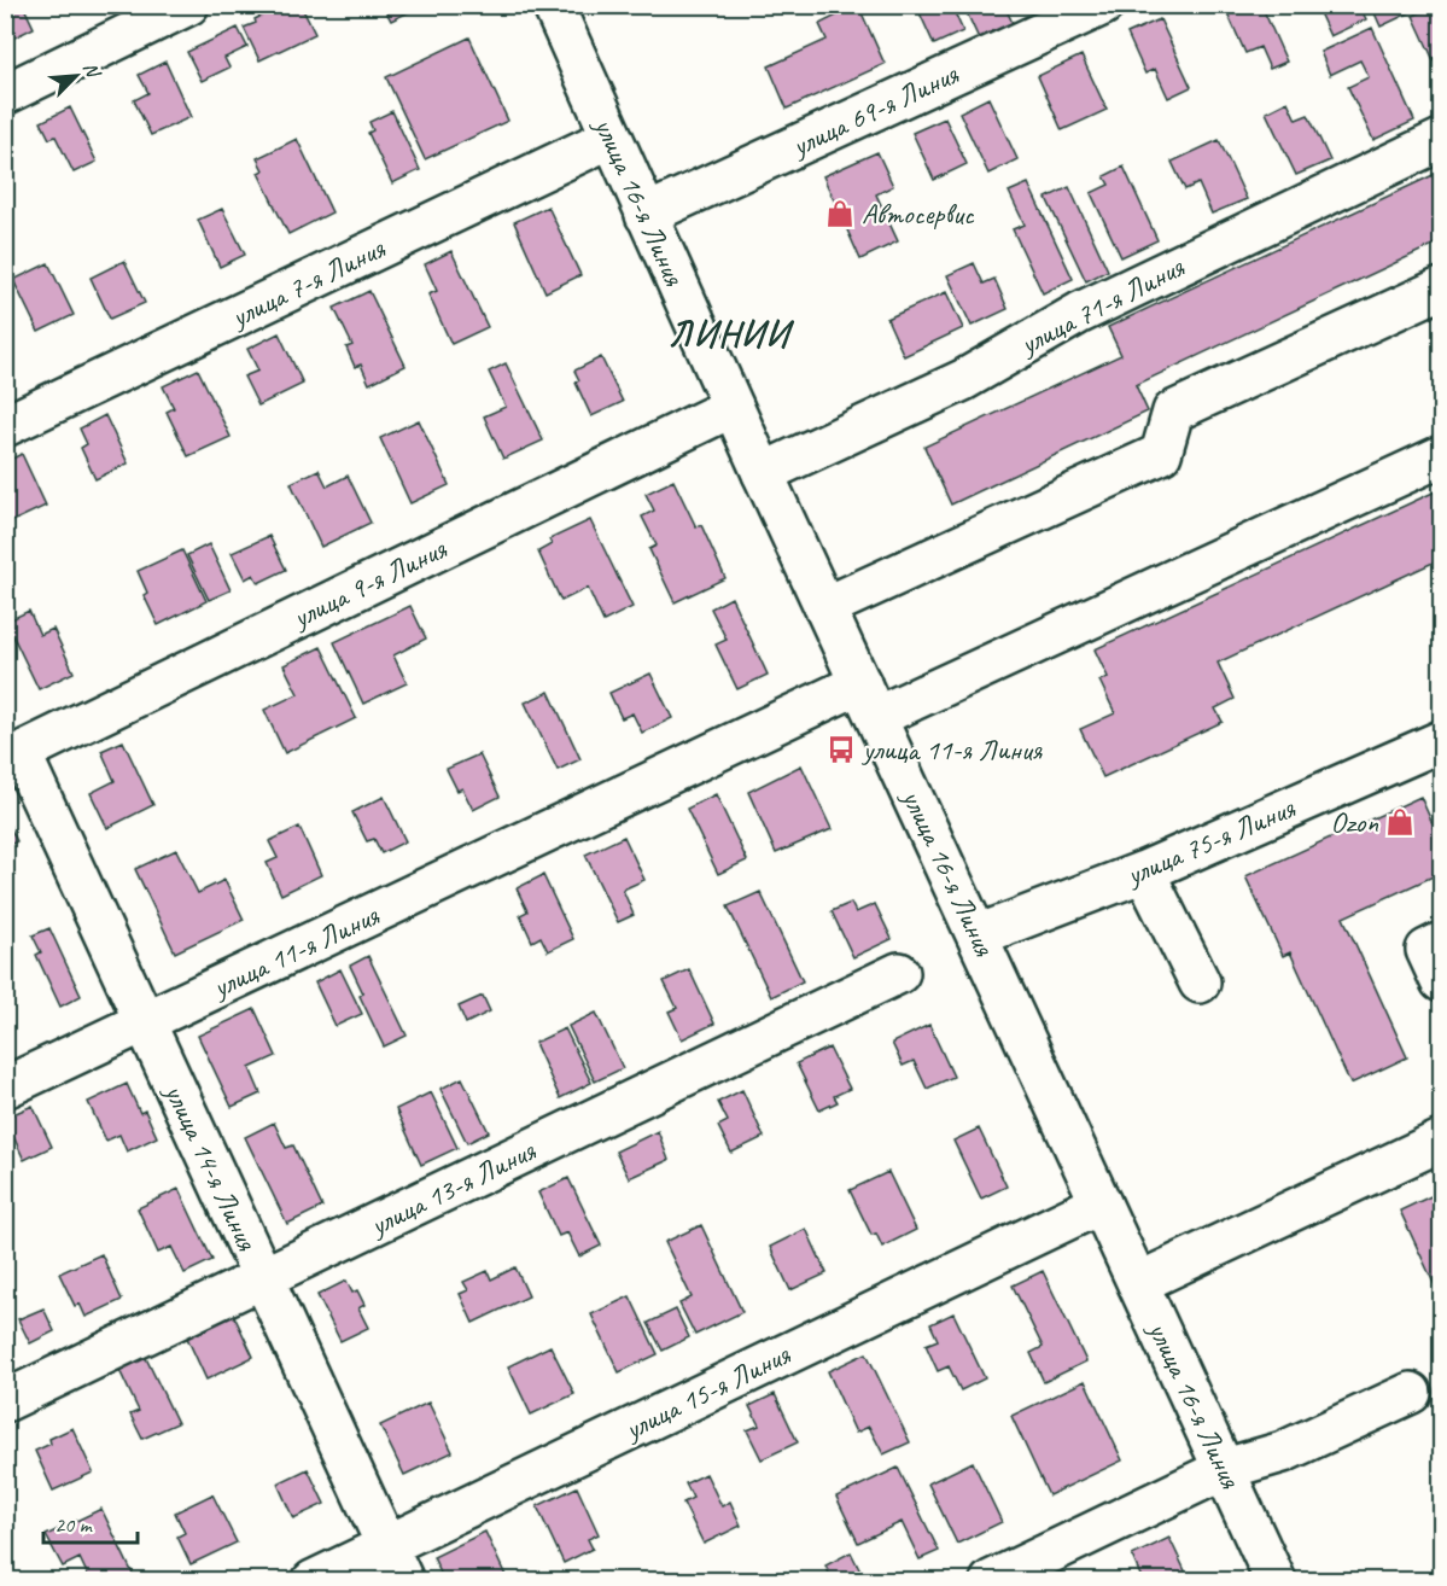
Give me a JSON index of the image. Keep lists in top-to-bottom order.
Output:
{
  "streets": {
    "street": [
      "улица 69-я Линия",
      "улица 16-я Линия",
      "улица 7-я Линия",
      "улица 71-я Линия",
      "улица 9-я Линия",
      "улица 75-я Линия",
      "улица 11-я Линия",
      "улица 14-я Линия",
      "улица 13-я Линия",
      "улица 15-я Линия"
    ]
  },
  "crossings": [
    ["улица 69-я Линия", "улица 16-я Линия"],
    ["улица 16-я Линия", "улица 7-я Линия"],
    ["улица 16-я Линия", "улица 71-я Линия"],
    ["улица 16-я Линия", "улица 9-я Линия"],
    ["улица 16-я Линия", "улица 75-я Линия"],
    ["улица 16-я Линия", "улица 11-я Линия"],
    ["улица 16-я Линия", "улица 15-я Линия"],
    ["улица 9-я Линия", "улица 14-я Линия"],
    ["улица 11-я Линия", "улица 14-я Линия"],
    ["улица 14-я Линия", "улица 13-я Линия"],
    ["улица 14-я Линия", "улица 15-я Линия"]
  ],
  "districts": ["ЛИНИИ"],
  "places": {
    "shop": ["Автосервис", "Ozon"],
    "bus stop": ["улица 11-я Линия"]
  },
  "scale_bar": "20 m",
  "north": "top right"
}
